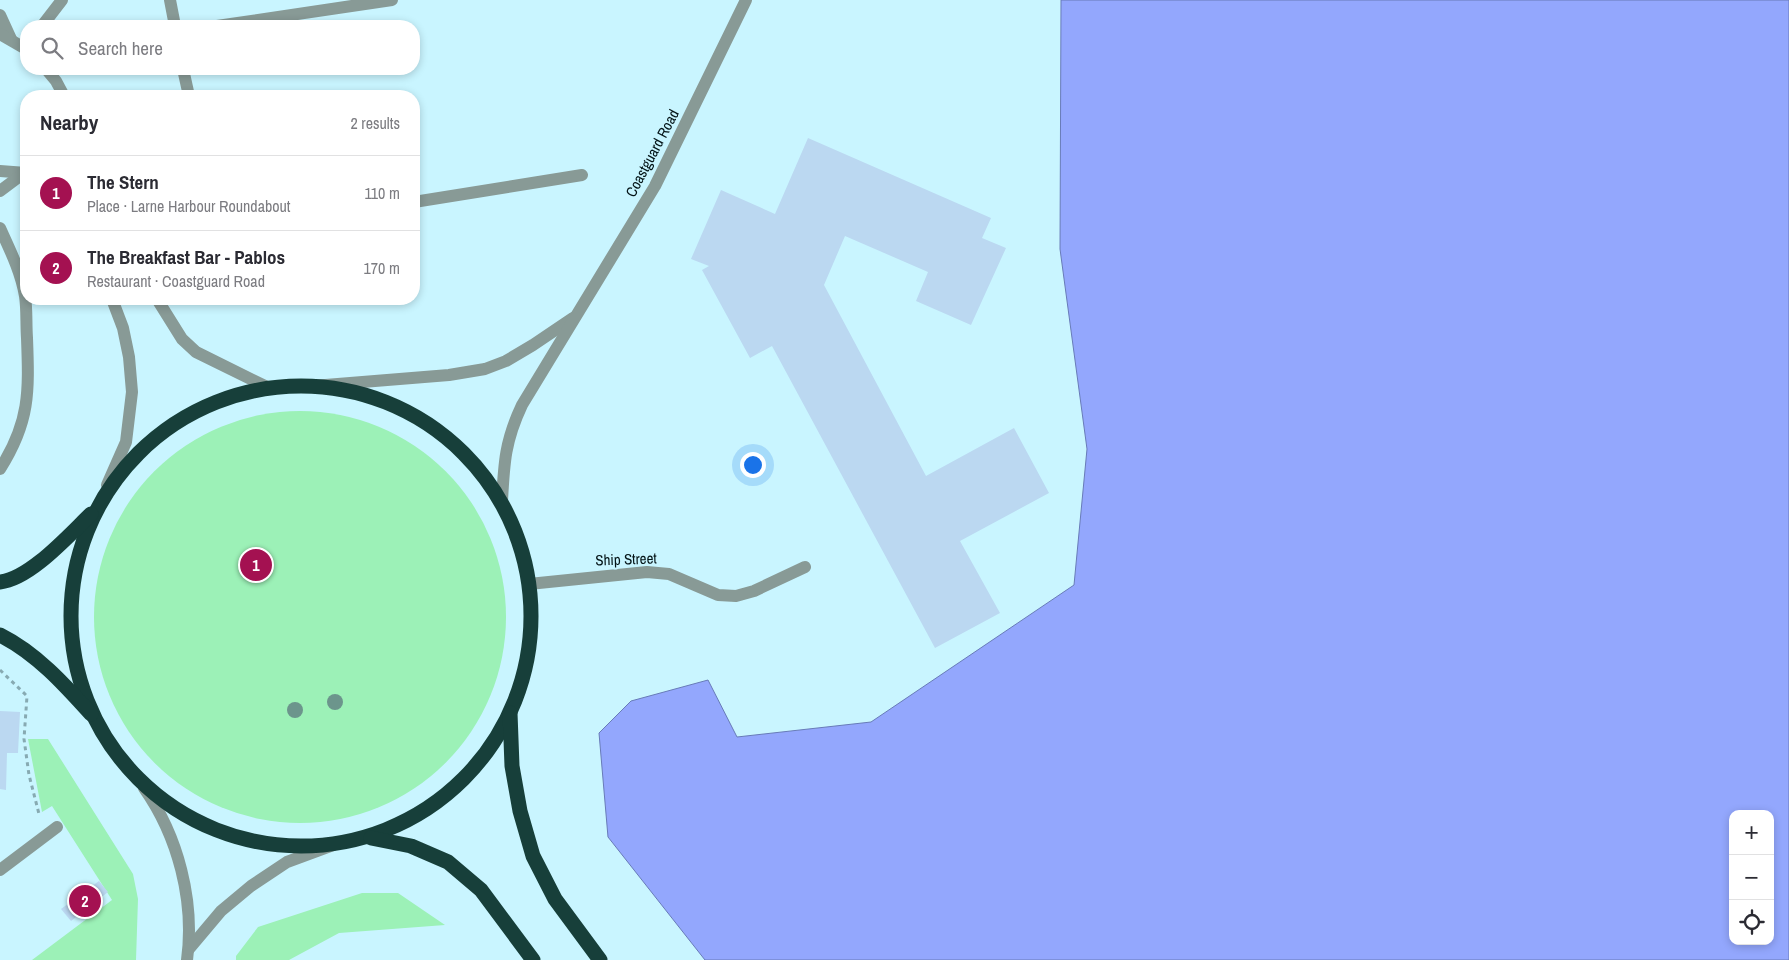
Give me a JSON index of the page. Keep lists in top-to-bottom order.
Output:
{
  "streets": {
    "street": ["Coastguard Road", "Ship Street"]
  },
  "page": {
    "search": "Search here",
    "heading": ["Nearby", "2 results"],
    "list": [
      {
        "mark": "1",
        "name": "The Stern",
        "note": "Place · Larne Harbour Roundabout",
        "value": "110 m"
      },
      {
        "mark": "2",
        "name": "The Breakfast Bar - Pablos",
        "note": "Restaurant · Coastguard Road",
        "value": "170 m"
      }
    ],
    "pins": ["1", "2"],
    "map_buttons": ["+", "−"]
  }
}
